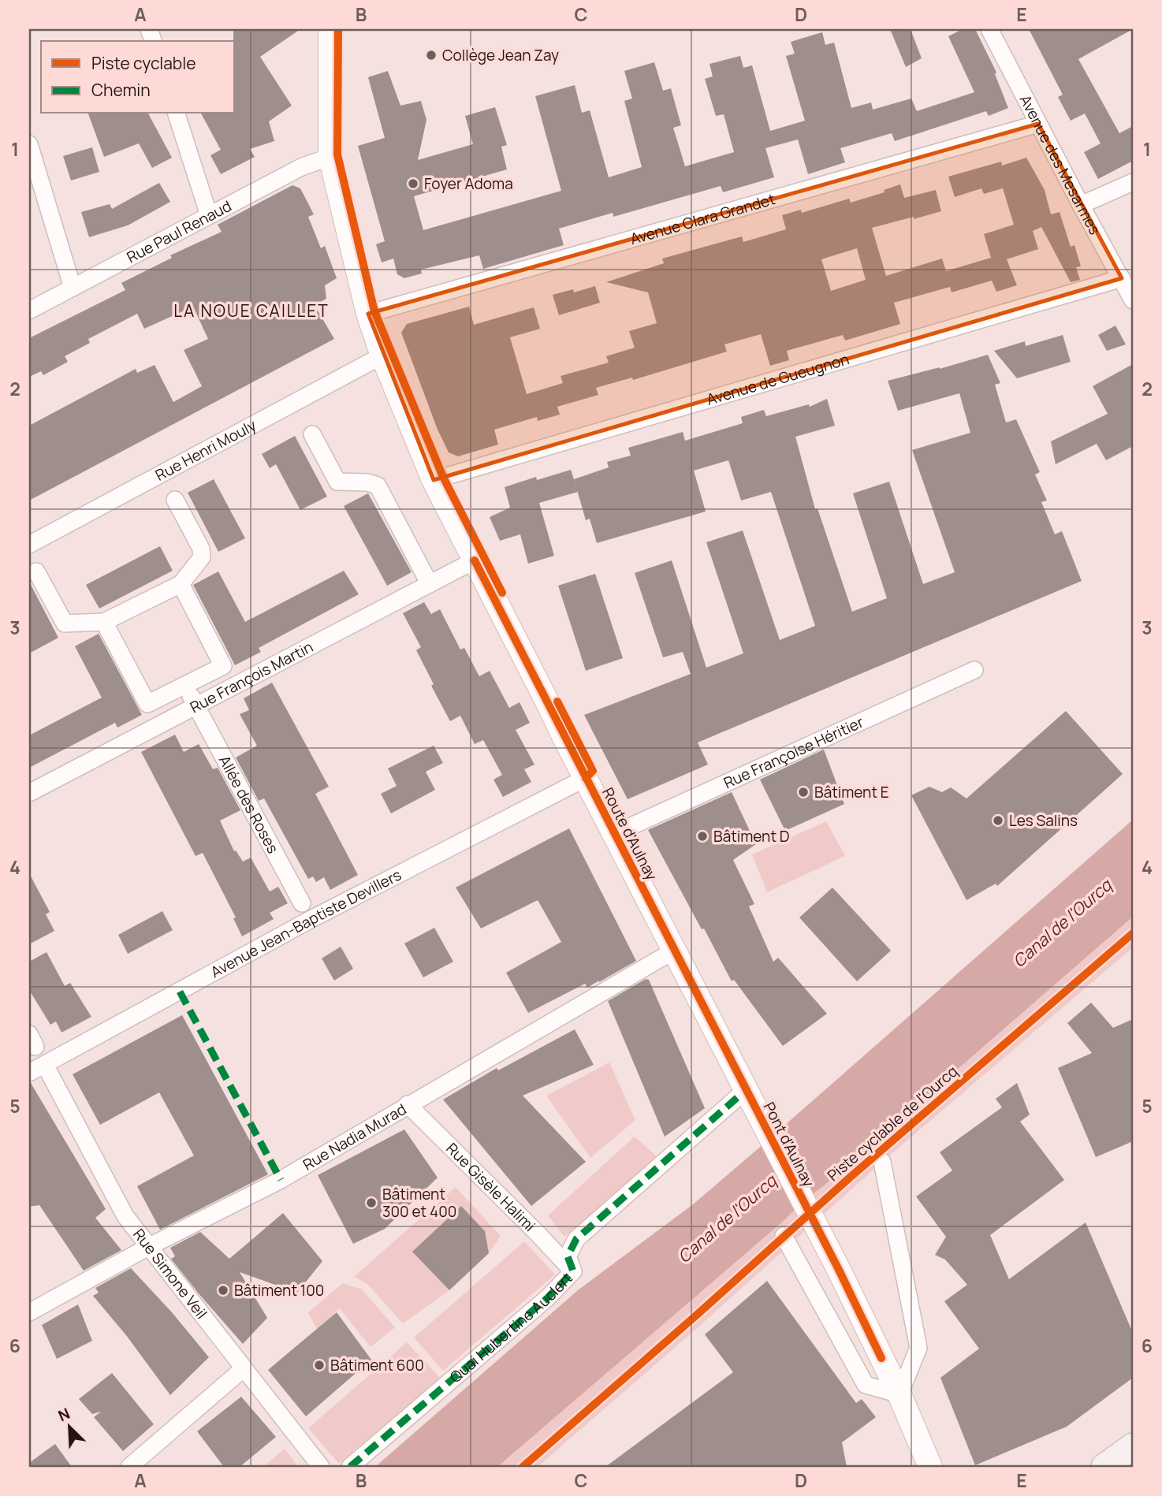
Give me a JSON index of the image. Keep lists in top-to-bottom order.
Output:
{
  "streets": {
    "street": [
      "Avenue des Mesarmes",
      "Avenue Clara Grandet",
      "Rue Paul Renaud",
      "Avenue de Gueugnon",
      "Rue Henri Mouly",
      "Rue François Martin",
      "Rue Françoise Héritier",
      "Allée des Roses",
      "Route d'Aulnay",
      "Avenue Jean-Baptiste Devillers",
      "Rue Nadia Murad",
      "Pont d'Aulnay",
      "Rue Gisèle Halimi",
      "Rue Simone Veil",
      "Quai Hubertine Auclert"
    ],
    "cycle path": ["Piste cyclable de l'Ourcq"]
  },
  "crossings": [
    ["Avenue des Mesarmes", "Avenue Clara Grandet"],
    ["Avenue des Mesarmes", "Avenue de Gueugnon"],
    ["Avenue Clara Grandet", "Route d'Aulnay"],
    ["Rue Paul Renaud", "Route d'Aulnay"],
    ["Avenue de Gueugnon", "Route d'Aulnay"],
    ["Rue Henri Mouly", "Route d'Aulnay"],
    ["Rue François Martin", "Allée des Roses"],
    ["Rue François Martin", "Route d'Aulnay"],
    ["Rue Françoise Héritier", "Route d'Aulnay"],
    ["Route d'Aulnay", "Avenue Jean-Baptiste Devillers"],
    ["Route d'Aulnay", "Rue Nadia Murad"],
    ["Route d'Aulnay", "Pont d'Aulnay"],
    ["Route d'Aulnay", "Quai Hubertine Auclert"],
    ["Avenue Jean-Baptiste Devillers", "Rue Simone Veil"],
    ["Rue Nadia Murad", "Rue Gisèle Halimi"],
    ["Rue Nadia Murad", "Rue Simone Veil"],
    ["Pont d'Aulnay", "Quai Hubertine Auclert"],
    ["Rue Gisèle Halimi", "Quai Hubertine Auclert"]
  ],
  "districts": ["LA NOUE CAILLET"],
  "water": ["Canal de l'Ourcq"],
  "places": [
    "Collège Jean Zay",
    "Foyer Adoma",
    "Bâtiment E",
    "Les Salins",
    "Bâtiment D",
    "Bâtiment 300 et 400",
    "Bâtiment 100",
    "Bâtiment 600"
  ],
  "legend": ["Piste cyclable", "Chemin"],
  "north": "top left",
  "grid": {
    "columns": [
      "A",
      "B",
      "C",
      "D",
      "E"
    ],
    "rows": [
      "1",
      "2",
      "3",
      "4",
      "5",
      "6"
    ]
  }
}
